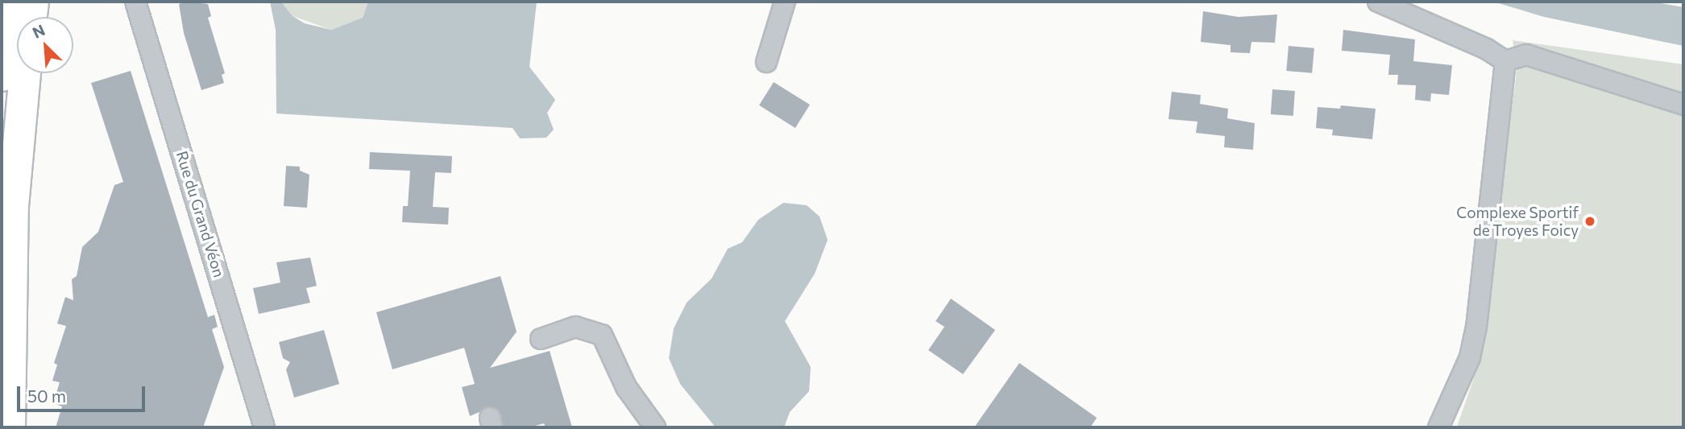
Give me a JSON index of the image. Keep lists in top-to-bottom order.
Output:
{
  "streets": {
    "street": ["Rue du Grand Véon"]
  },
  "places": ["Complexe Sportif de Troyes Foicy"],
  "scale_bar": "50 m",
  "north": "top left"
}
